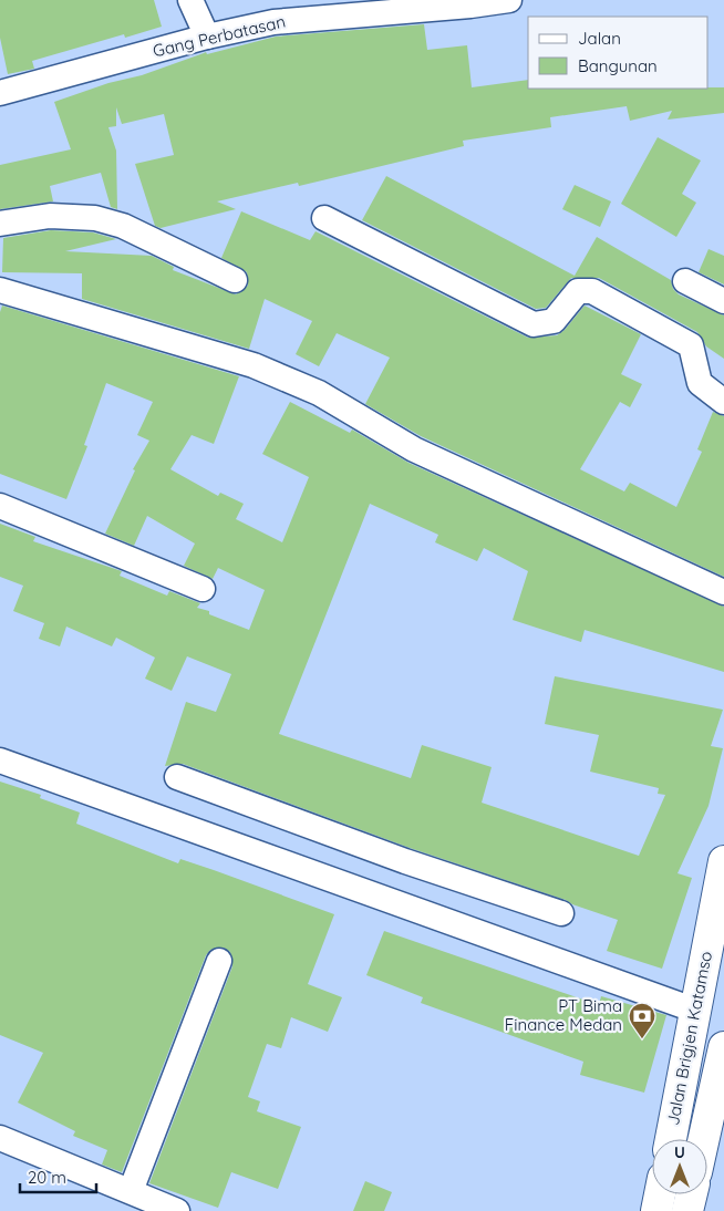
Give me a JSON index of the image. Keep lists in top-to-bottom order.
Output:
{
  "streets": {
    "main road": ["Jalan Brigjen Katamso"],
    "street": ["Gang Perbatasan"]
  },
  "places": {
    "bank": ["PT Bima Finance Medan"]
  },
  "legend": ["Jalan", "Bangunan"],
  "scale_bar": "20 m",
  "north": "top"
}
